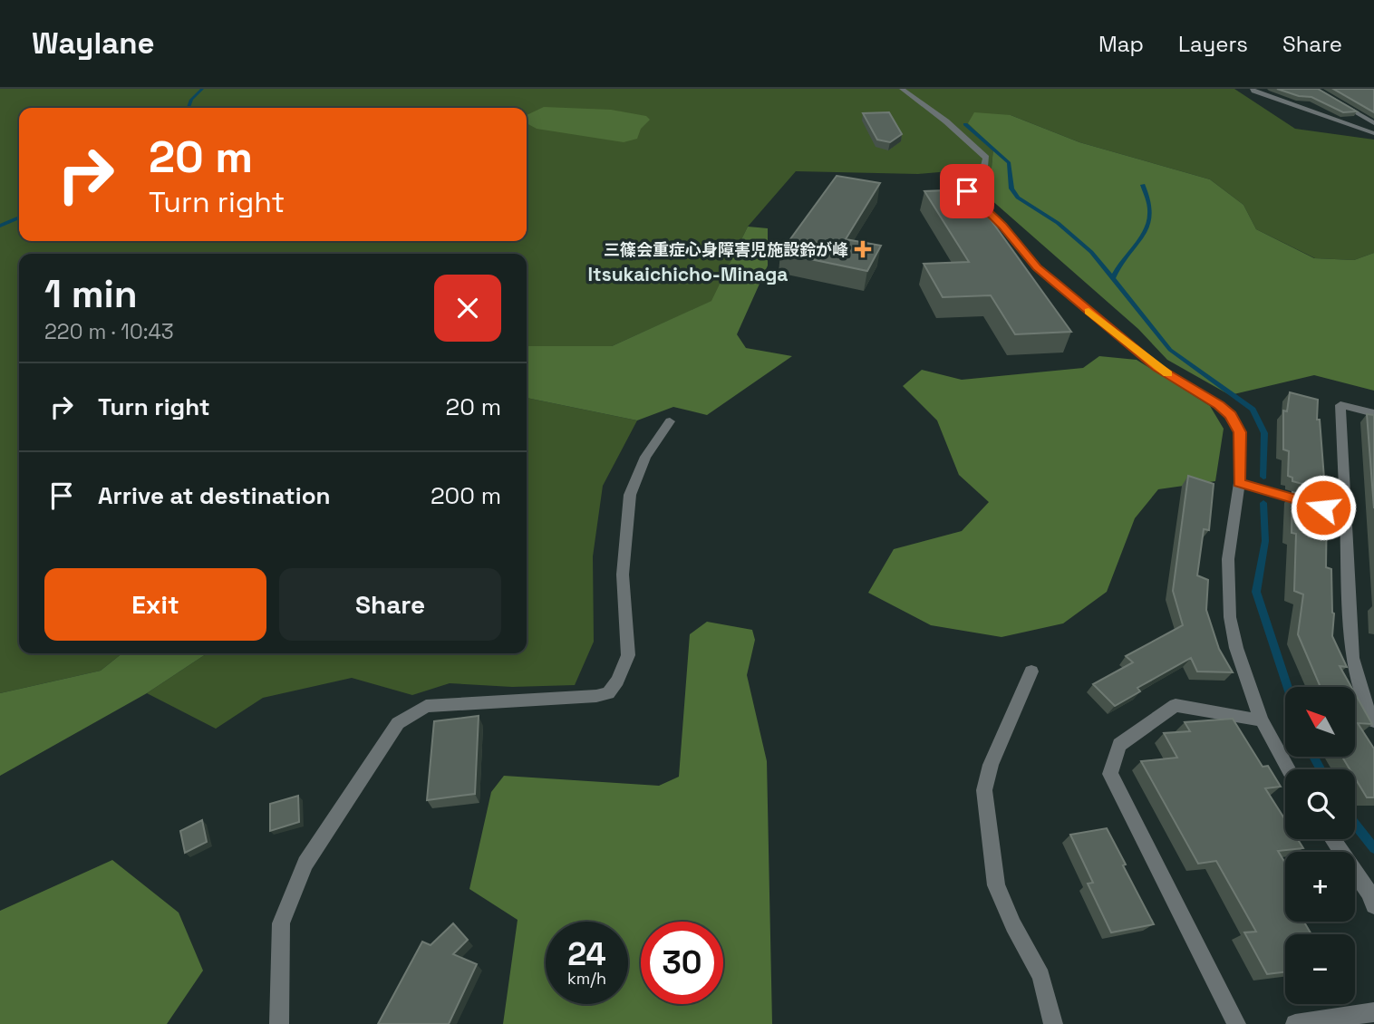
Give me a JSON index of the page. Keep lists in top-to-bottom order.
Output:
{
  "districts": ["Itsukaichicho-Minaga"],
  "places": {
    "health": ["三篠会重症心身障害児施設鈴が峰"]
  },
  "north": "top left",
  "page": {
    "header": "Waylane",
    "nav": ["Map", "Layers", "Share"],
    "turn": ["20 m", "Turn right"],
    "heading": ["1 min", "220 m · 10:43"],
    "list": [
      {
        "name": "Turn right",
        "value": "20 m"
      },
      {
        "name": "Arrive at destination",
        "value": "200 m"
      }
    ],
    "buttons": ["Exit", "Share"],
    "map_buttons": ["+", "−"],
    "speed": "24 km/h",
    "limit": "30"
  }
}
